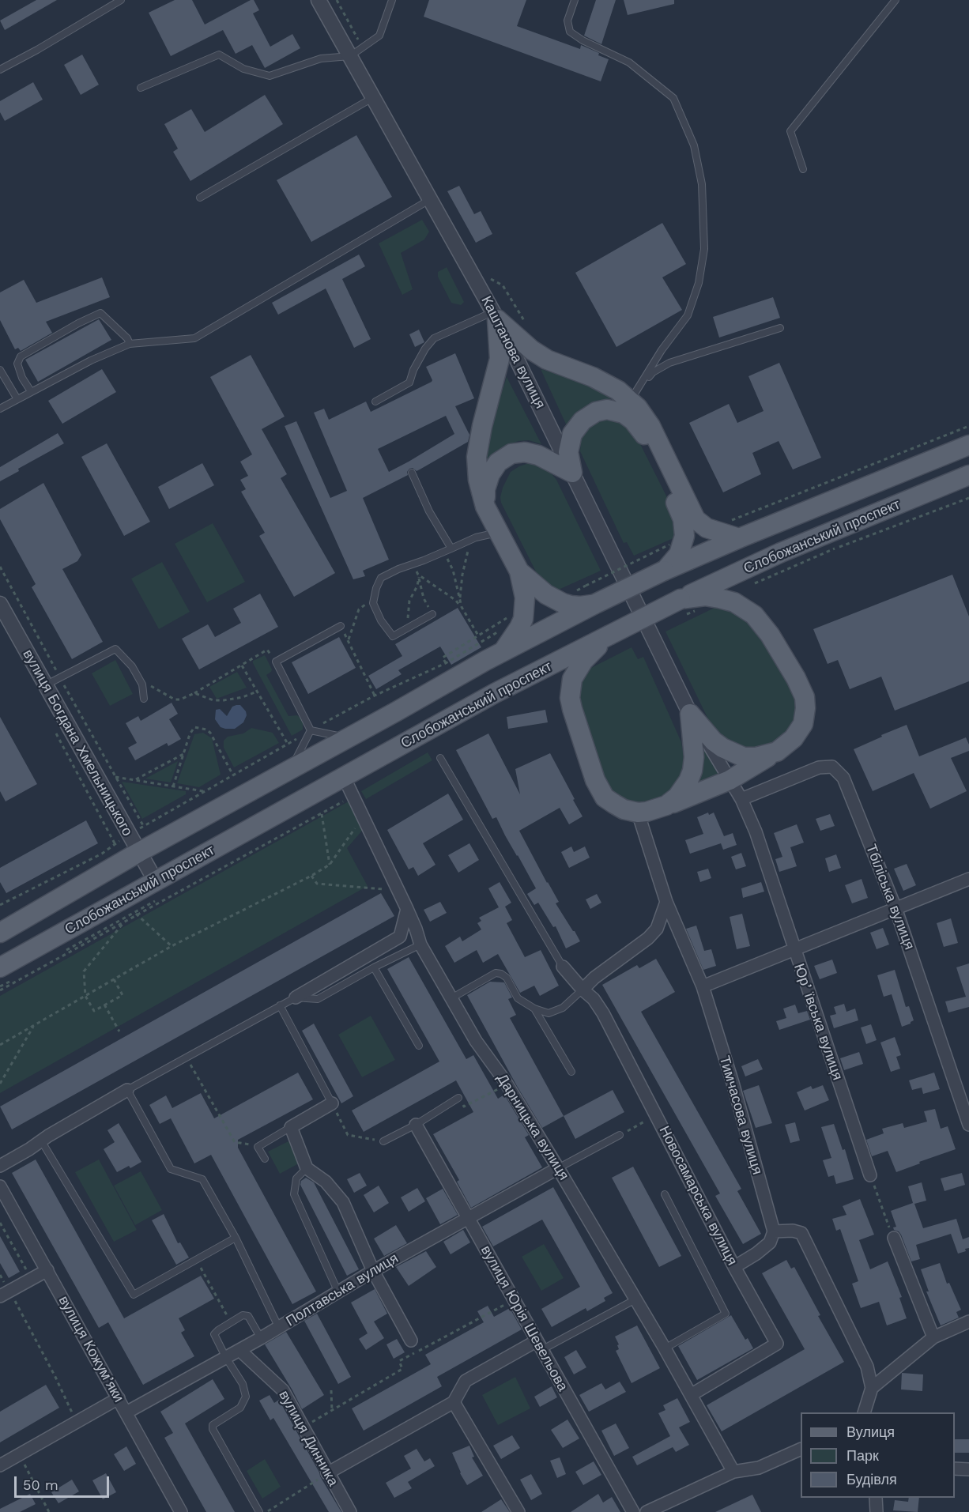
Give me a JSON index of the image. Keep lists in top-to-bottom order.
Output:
{
  "streets": {
    "main road": ["Слобожанський проспект"],
    "street": [
      "Каштанова вулиця",
      "вулиця Богдана Хмельницького",
      "Тбіліська вулиця",
      "Юрʼївська вулиця",
      "Тимчасова вулиця",
      "Дарницька вулиця",
      "Новосамарська вулиця",
      "Полтавська вулиця",
      "вулиця Юрія Шевельова",
      "вулиця Кожум’яки",
      "вулиця Динника"
    ]
  },
  "crossings": [
    ["Каштанова вулиця", "Юрʼївська вулиця"],
    ["Слобожанський проспект", "вулиця Богдана Хмельницького"],
    ["Слобожанський проспект", "Дарницька вулиця"],
    ["Тбіліська вулиця", "Юрʼївська вулиця"],
    ["Дарницька вулиця", "Новосамарська вулиця"],
    ["Дарницька вулиця", "Полтавська вулиця"],
    ["Полтавська вулиця", "вулиця Юрія Шевельова"],
    ["Полтавська вулиця", "вулиця Кожум’яки"],
    ["Полтавська вулиця", "вулиця Динника"]
  ],
  "legend": ["Вулиця", "Парк", "Будівля"],
  "scale_bar": "50 m"
}
